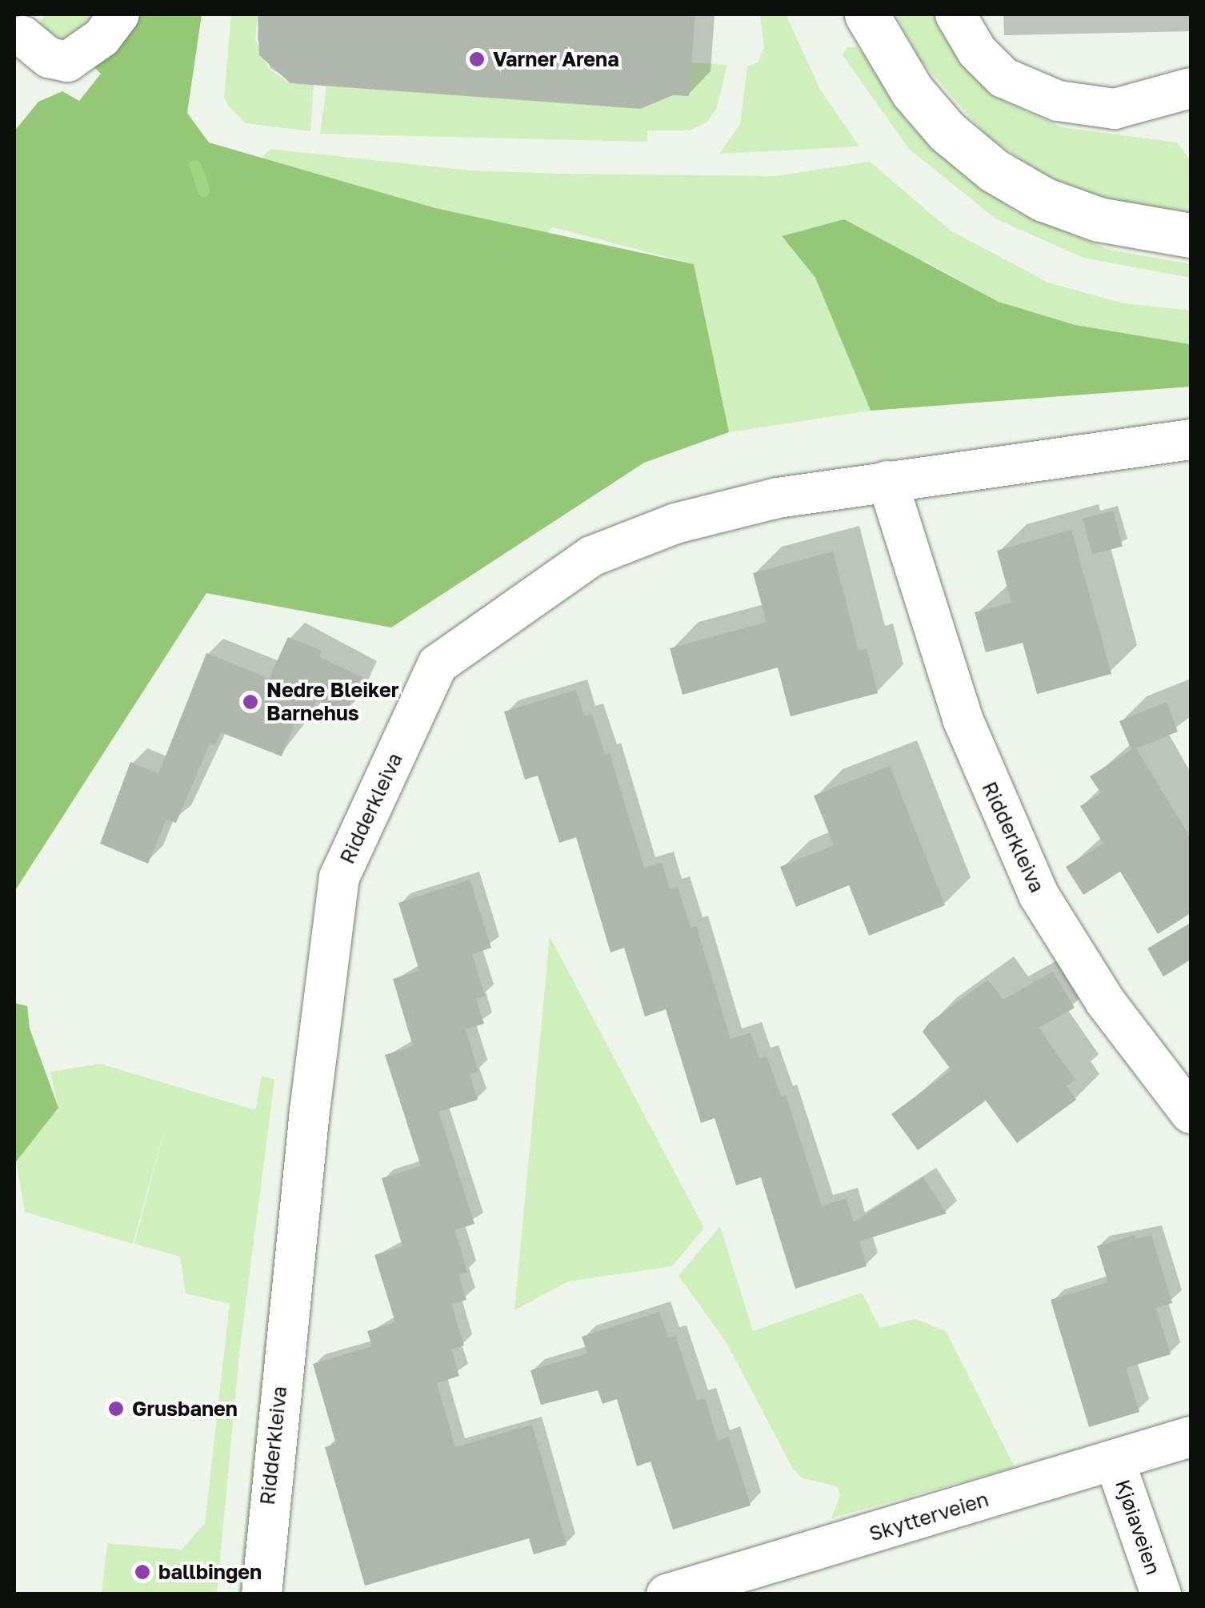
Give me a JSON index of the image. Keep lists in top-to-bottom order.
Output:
{
  "streets": {
    "street": ["Ridderkleiva", "Skytterveien", "Kjøiaveien"]
  },
  "crossings": [
    ["Skytterveien", "Kjøiaveien"]
  ],
  "places": [
    "Varner Arena",
    "Nedre Bleiker Barnehus",
    "Grusbanen",
    "ballbingen"
  ]
}
